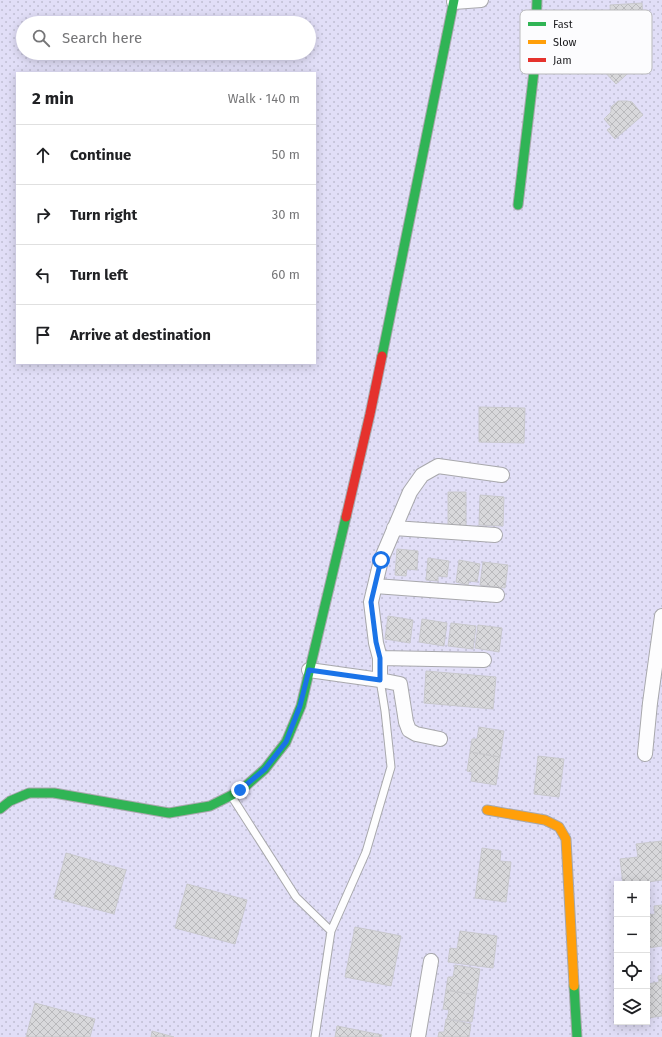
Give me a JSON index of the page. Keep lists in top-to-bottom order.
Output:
{
  "legend": ["Fast", "Slow", "Jam"],
  "page": {
    "search": "Search here",
    "heading": ["2 min", "Walk · 140 m"],
    "list": [
      ["Continue", "50 m"],
      ["Turn right", "30 m"],
      ["Turn left", "60 m"],
      "Arrive at destination"
    ],
    "map_buttons": ["+", "−"]
  }
}
